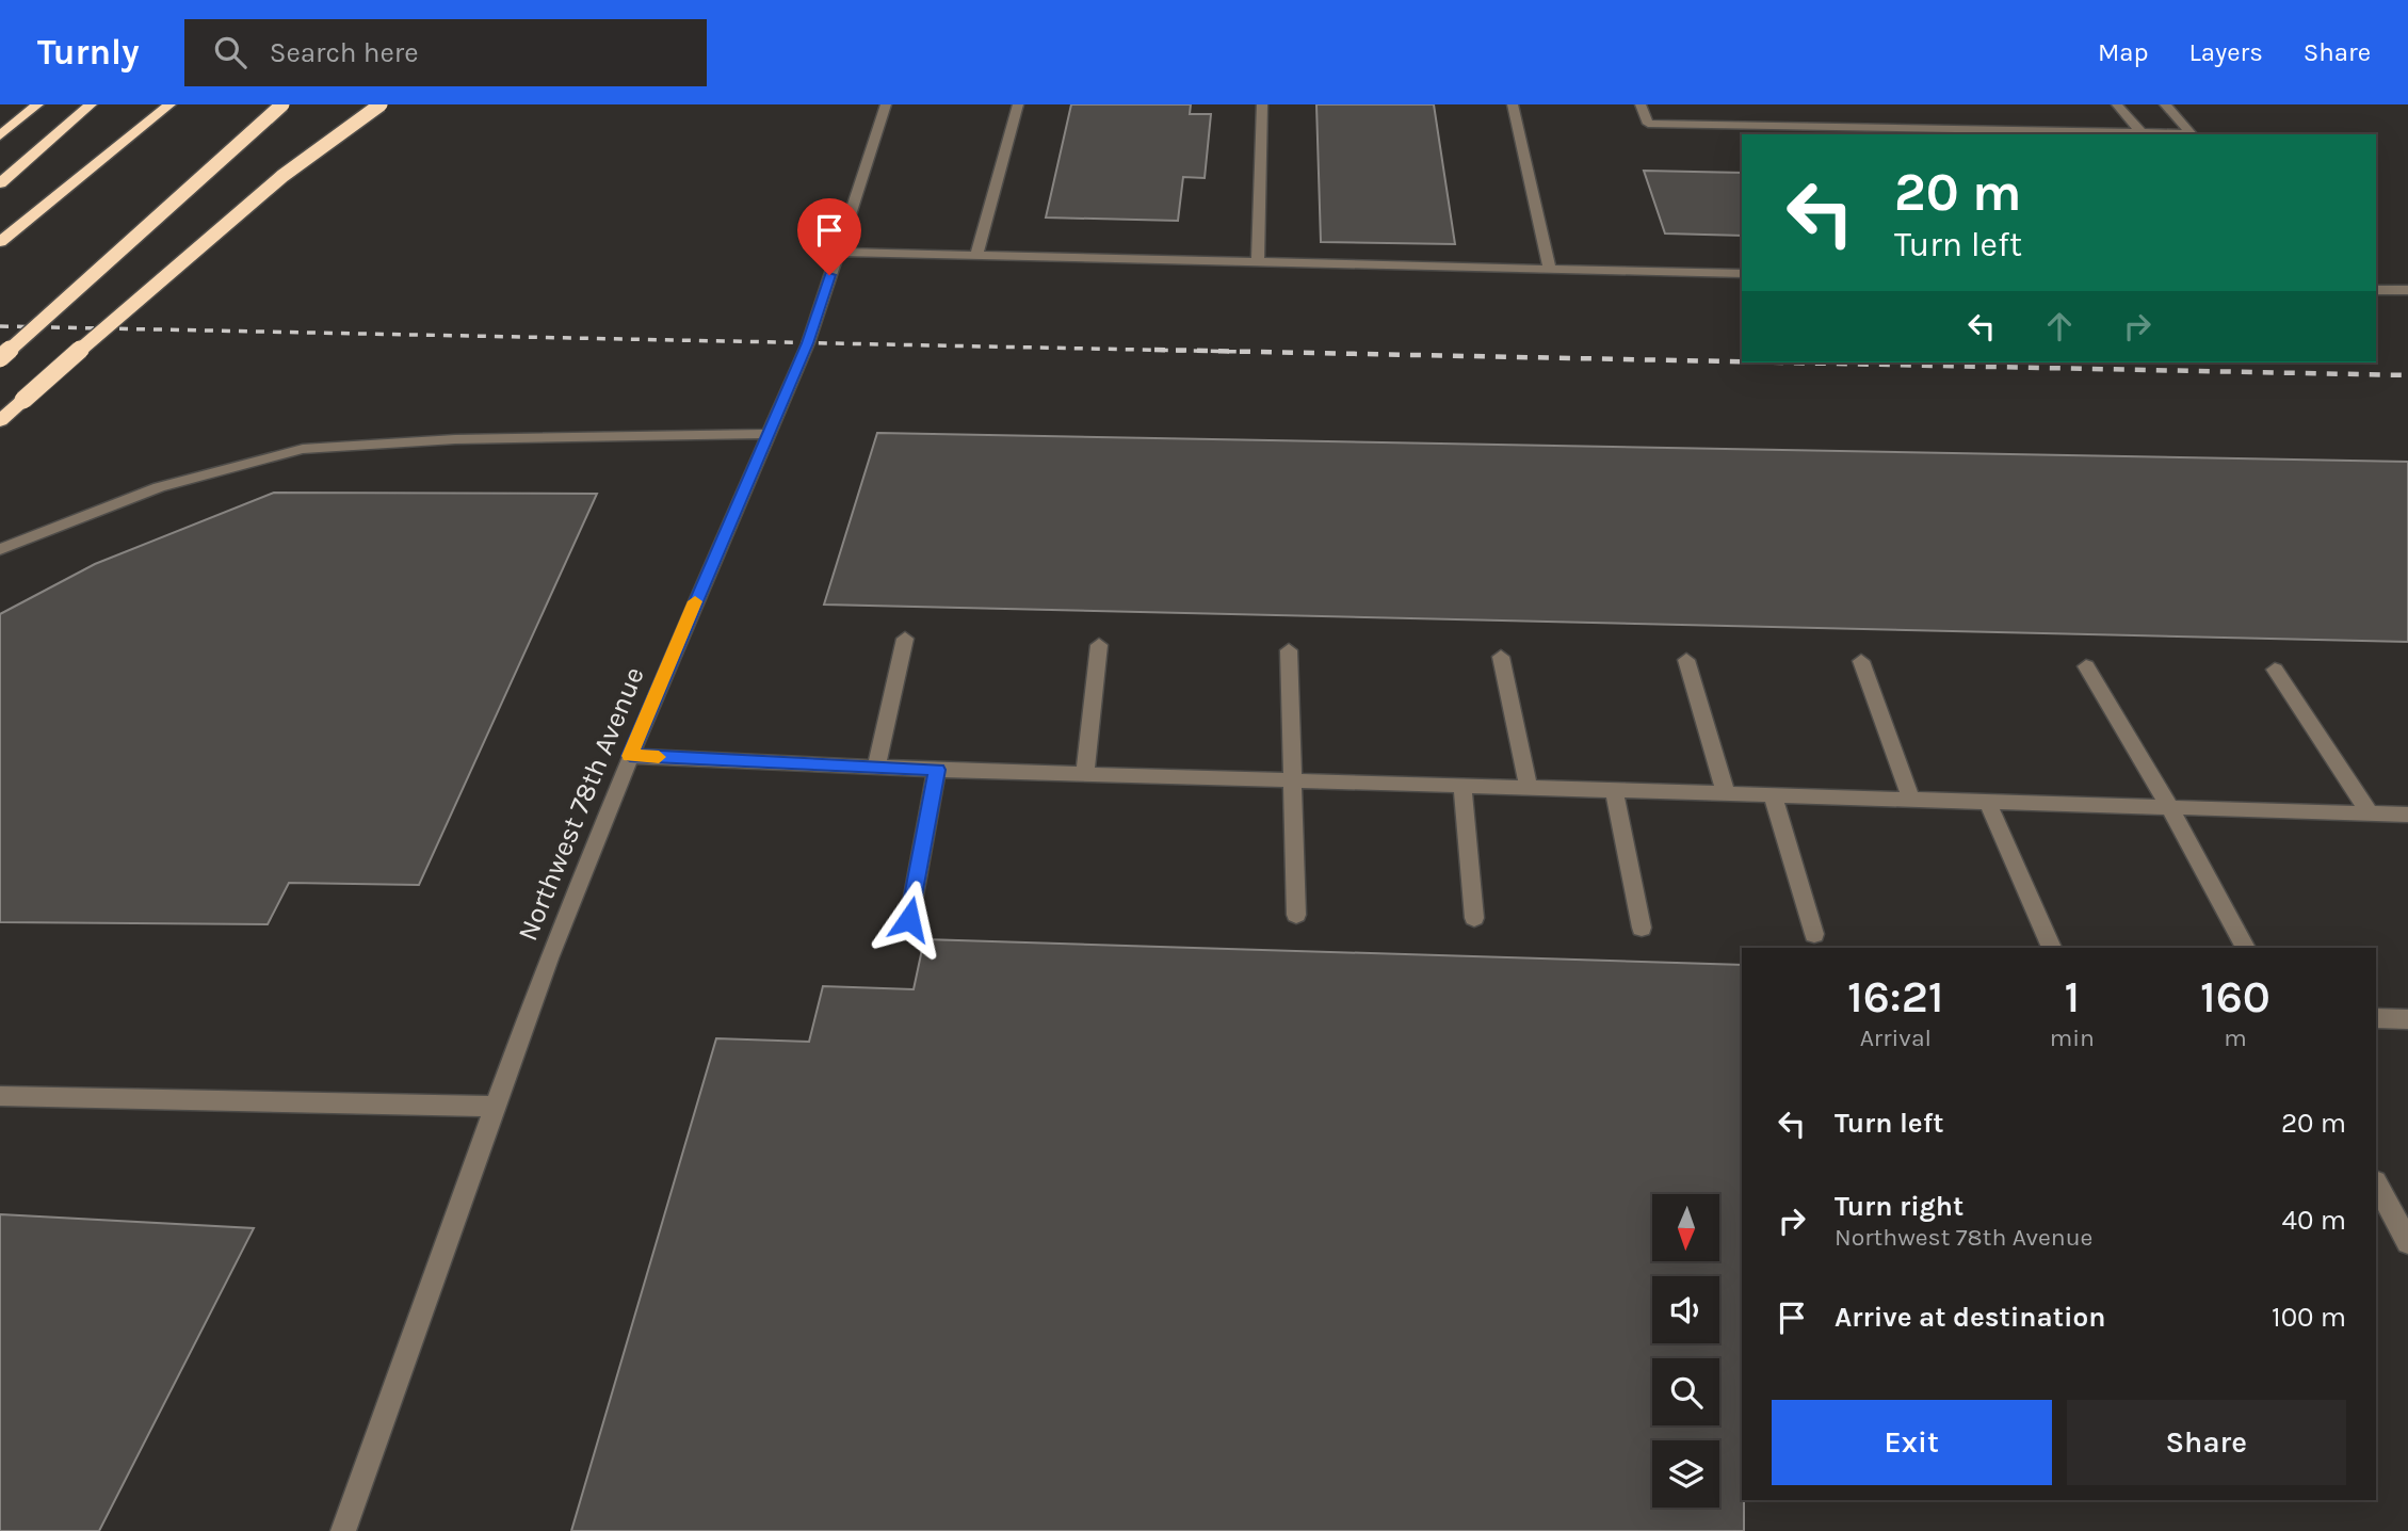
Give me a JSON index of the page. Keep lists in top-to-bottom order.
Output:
{
  "streets": {
    "street": ["Northwest 78th Avenue"]
  },
  "north": "bottom",
  "page": {
    "header": "Turnly",
    "search": "Search here",
    "nav": ["Map", "Layers", "Share"],
    "turn": ["20 m", "Turn left"],
    "eta": [
      "16:21",
      "Arrival",
      "1",
      "min",
      "160",
      "m"
    ],
    "list": [
      {
        "name": "Turn left",
        "value": "20 m"
      },
      {
        "name": "Turn right",
        "note": "Northwest 78th Avenue",
        "value": "40 m"
      },
      {
        "name": "Arrive at destination",
        "value": "100 m"
      }
    ],
    "buttons": ["Exit", "Share"]
  }
}
